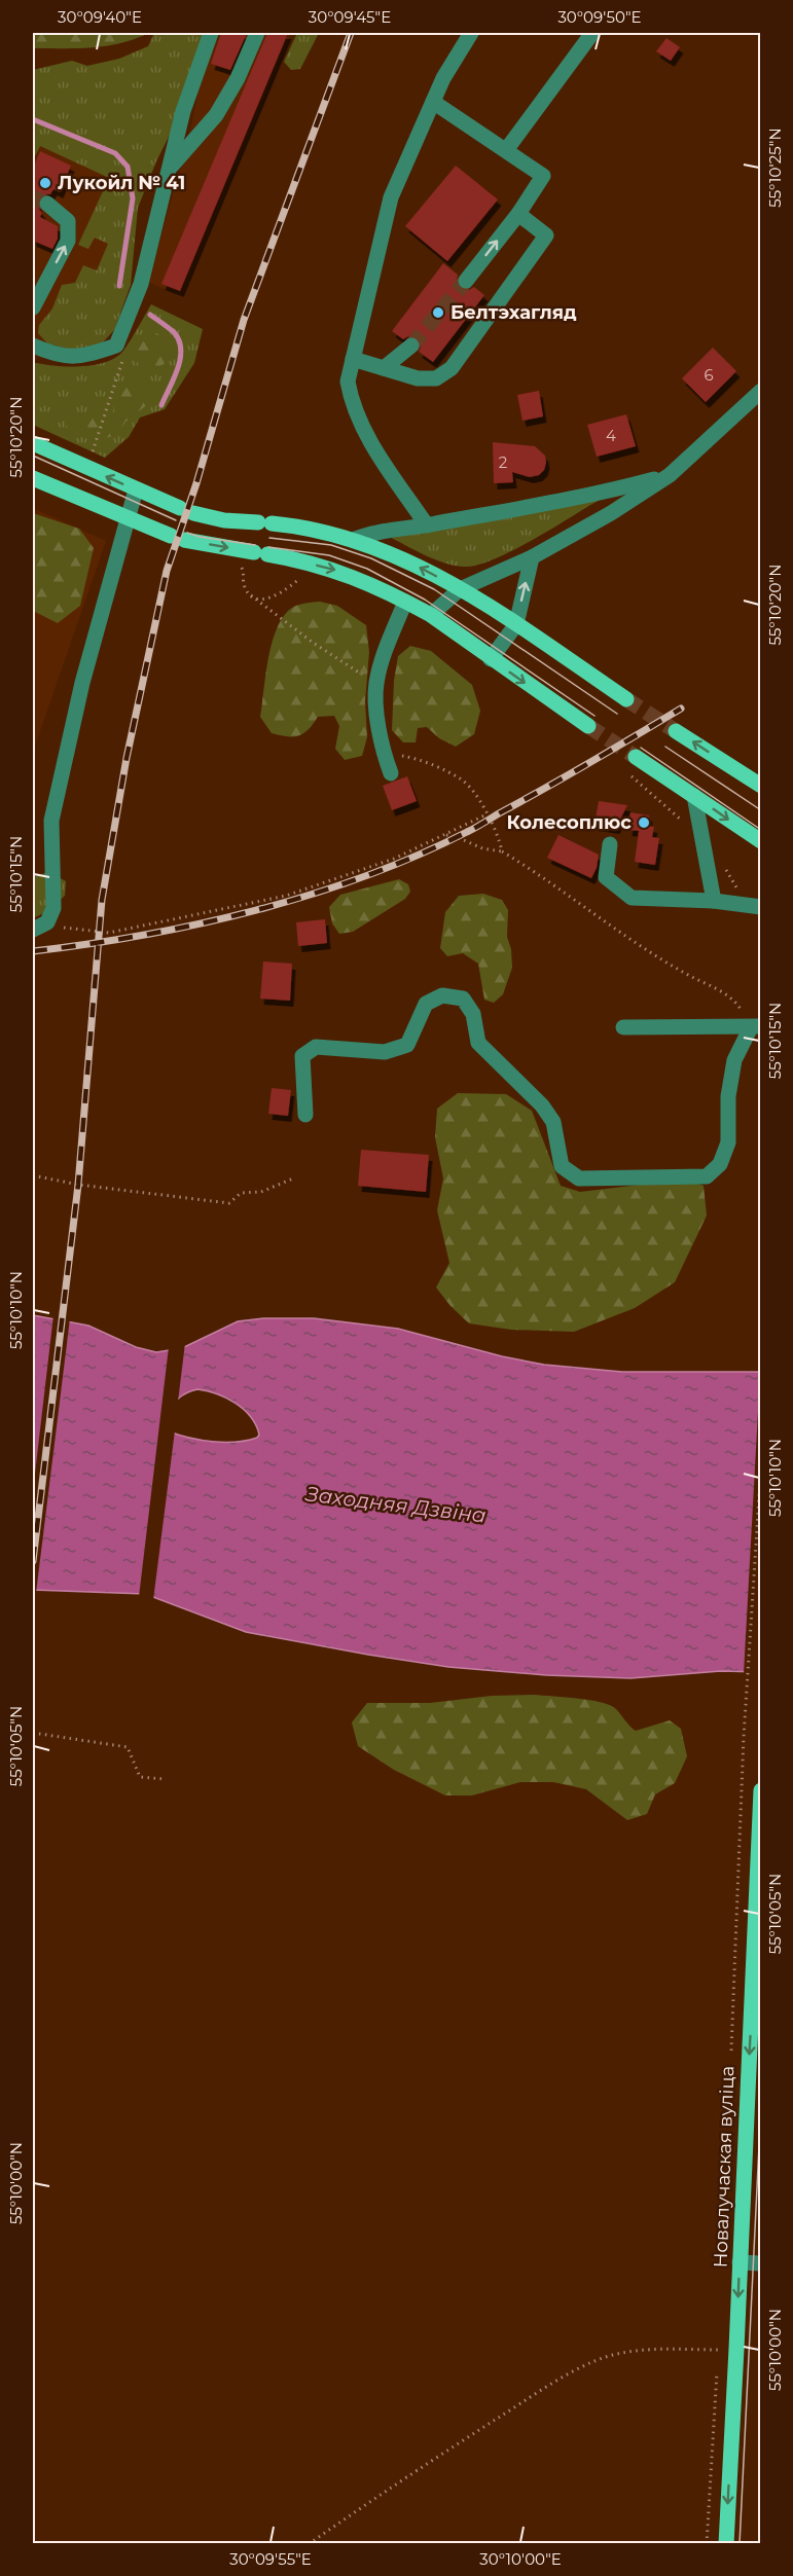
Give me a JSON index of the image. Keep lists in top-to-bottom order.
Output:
{
  "streets": {
    "main road": ["Новалучаская вуліца"]
  },
  "one_way": ["Новалучаская вуліца"],
  "water": ["Заходняя Дзвіна"],
  "places": ["Лукойл № 41", "Белтэхагляд", "Колесоплюс"],
  "house_numbers": ["6", "4", "2"],
  "coordinates": [
    "30°09'40\"E",
    "30°09'45\"E",
    "30°09'50\"E",
    "55°10'25\"N",
    "55°10'20\"N",
    "55°10'15\"N",
    "55°10'10\"N",
    "55°10'05\"N",
    "55°10'00\"N",
    "30°09'55\"E",
    "30°10'00\"E"
  ]
}
